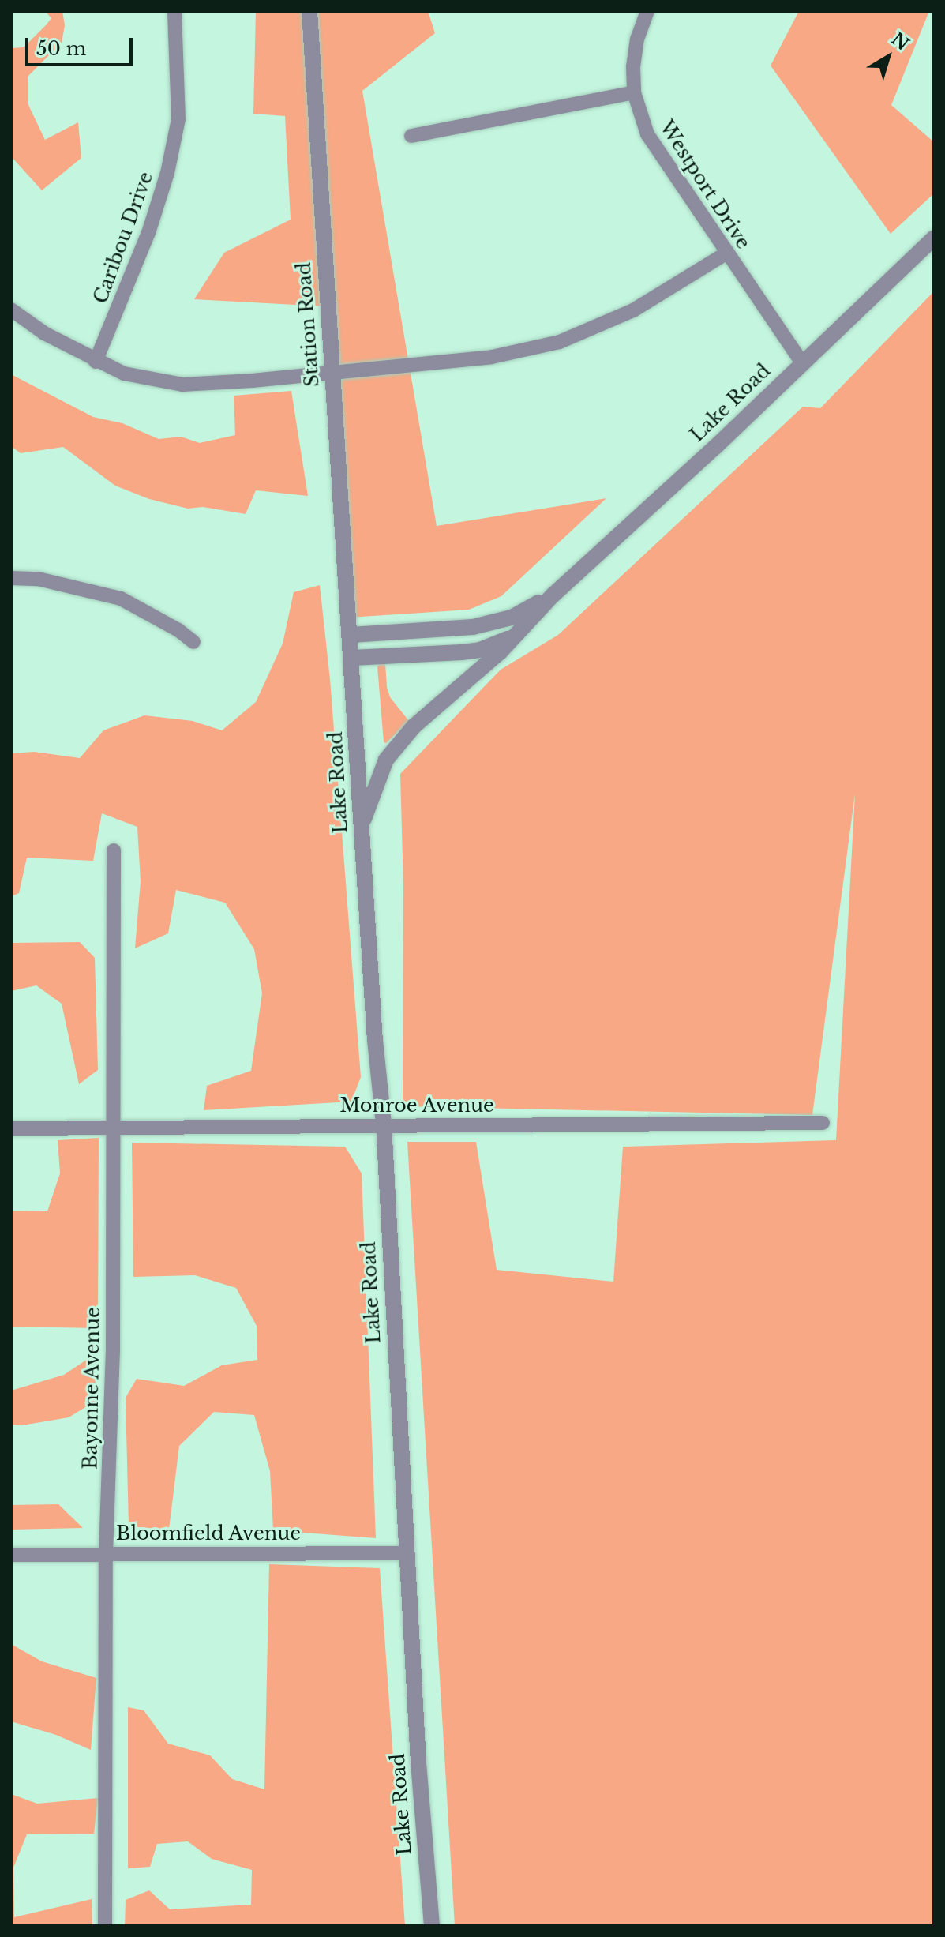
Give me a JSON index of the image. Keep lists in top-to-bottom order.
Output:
{
  "streets": {
    "street": [
      "Westport Drive",
      "Caribou Drive",
      "Station Road",
      "Lake Road",
      "Monroe Avenue",
      "Bayonne Avenue",
      "Bloomfield Avenue"
    ]
  },
  "crossings": [
    ["Westport Drive", "Lake Road"],
    ["Station Road", "Lake Road"],
    ["Lake Road", "Monroe Avenue"],
    ["Lake Road", "Bloomfield Avenue"],
    ["Monroe Avenue", "Bayonne Avenue"],
    ["Bayonne Avenue", "Bloomfield Avenue"]
  ],
  "scale_bar": "50 m",
  "north": "top right"
}
